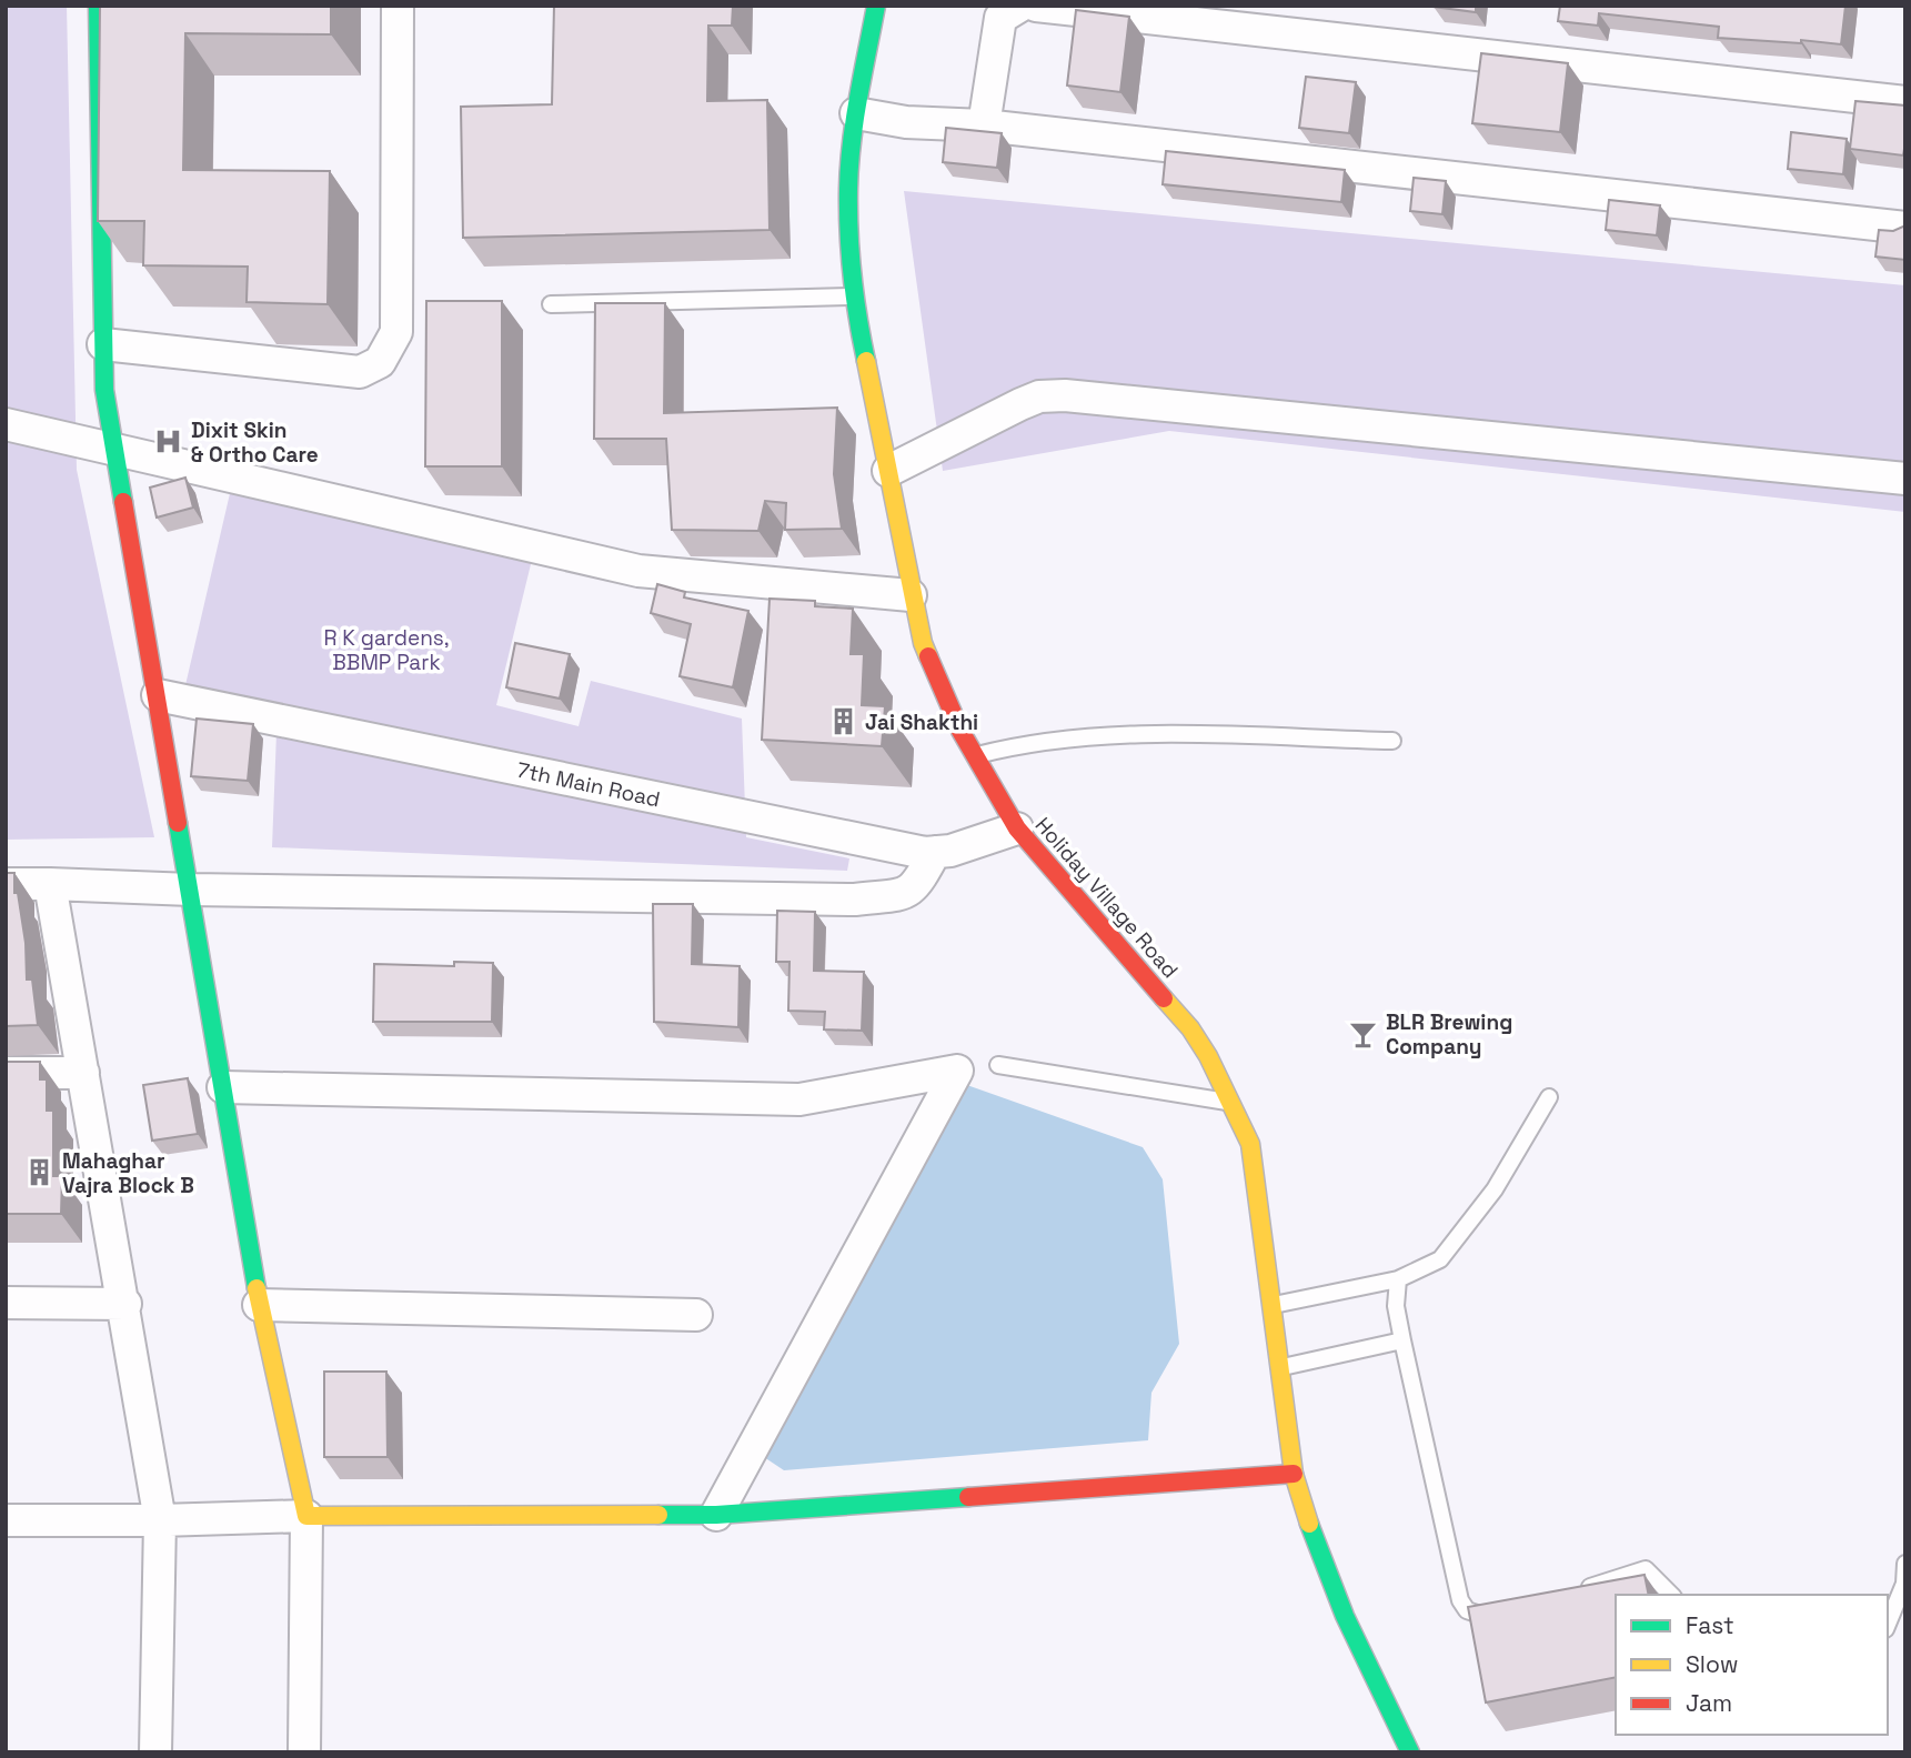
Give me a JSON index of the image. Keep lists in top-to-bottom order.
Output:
{
  "streets": {
    "street": ["7th Main Road", "Holiday Village Road"]
  },
  "crossings": [
    ["7th Main Road", "Holiday Village Road"]
  ],
  "parks": ["R K gardens, BBMP Park"],
  "places": {
    "hospital": ["Dixit Skin & Ortho Care"],
    "building": ["Jai Shakthi", "Mahaghar Vajra Block B"],
    "bar": ["BLR Brewing Company"]
  },
  "legend": ["Fast", "Slow", "Jam"]
}
